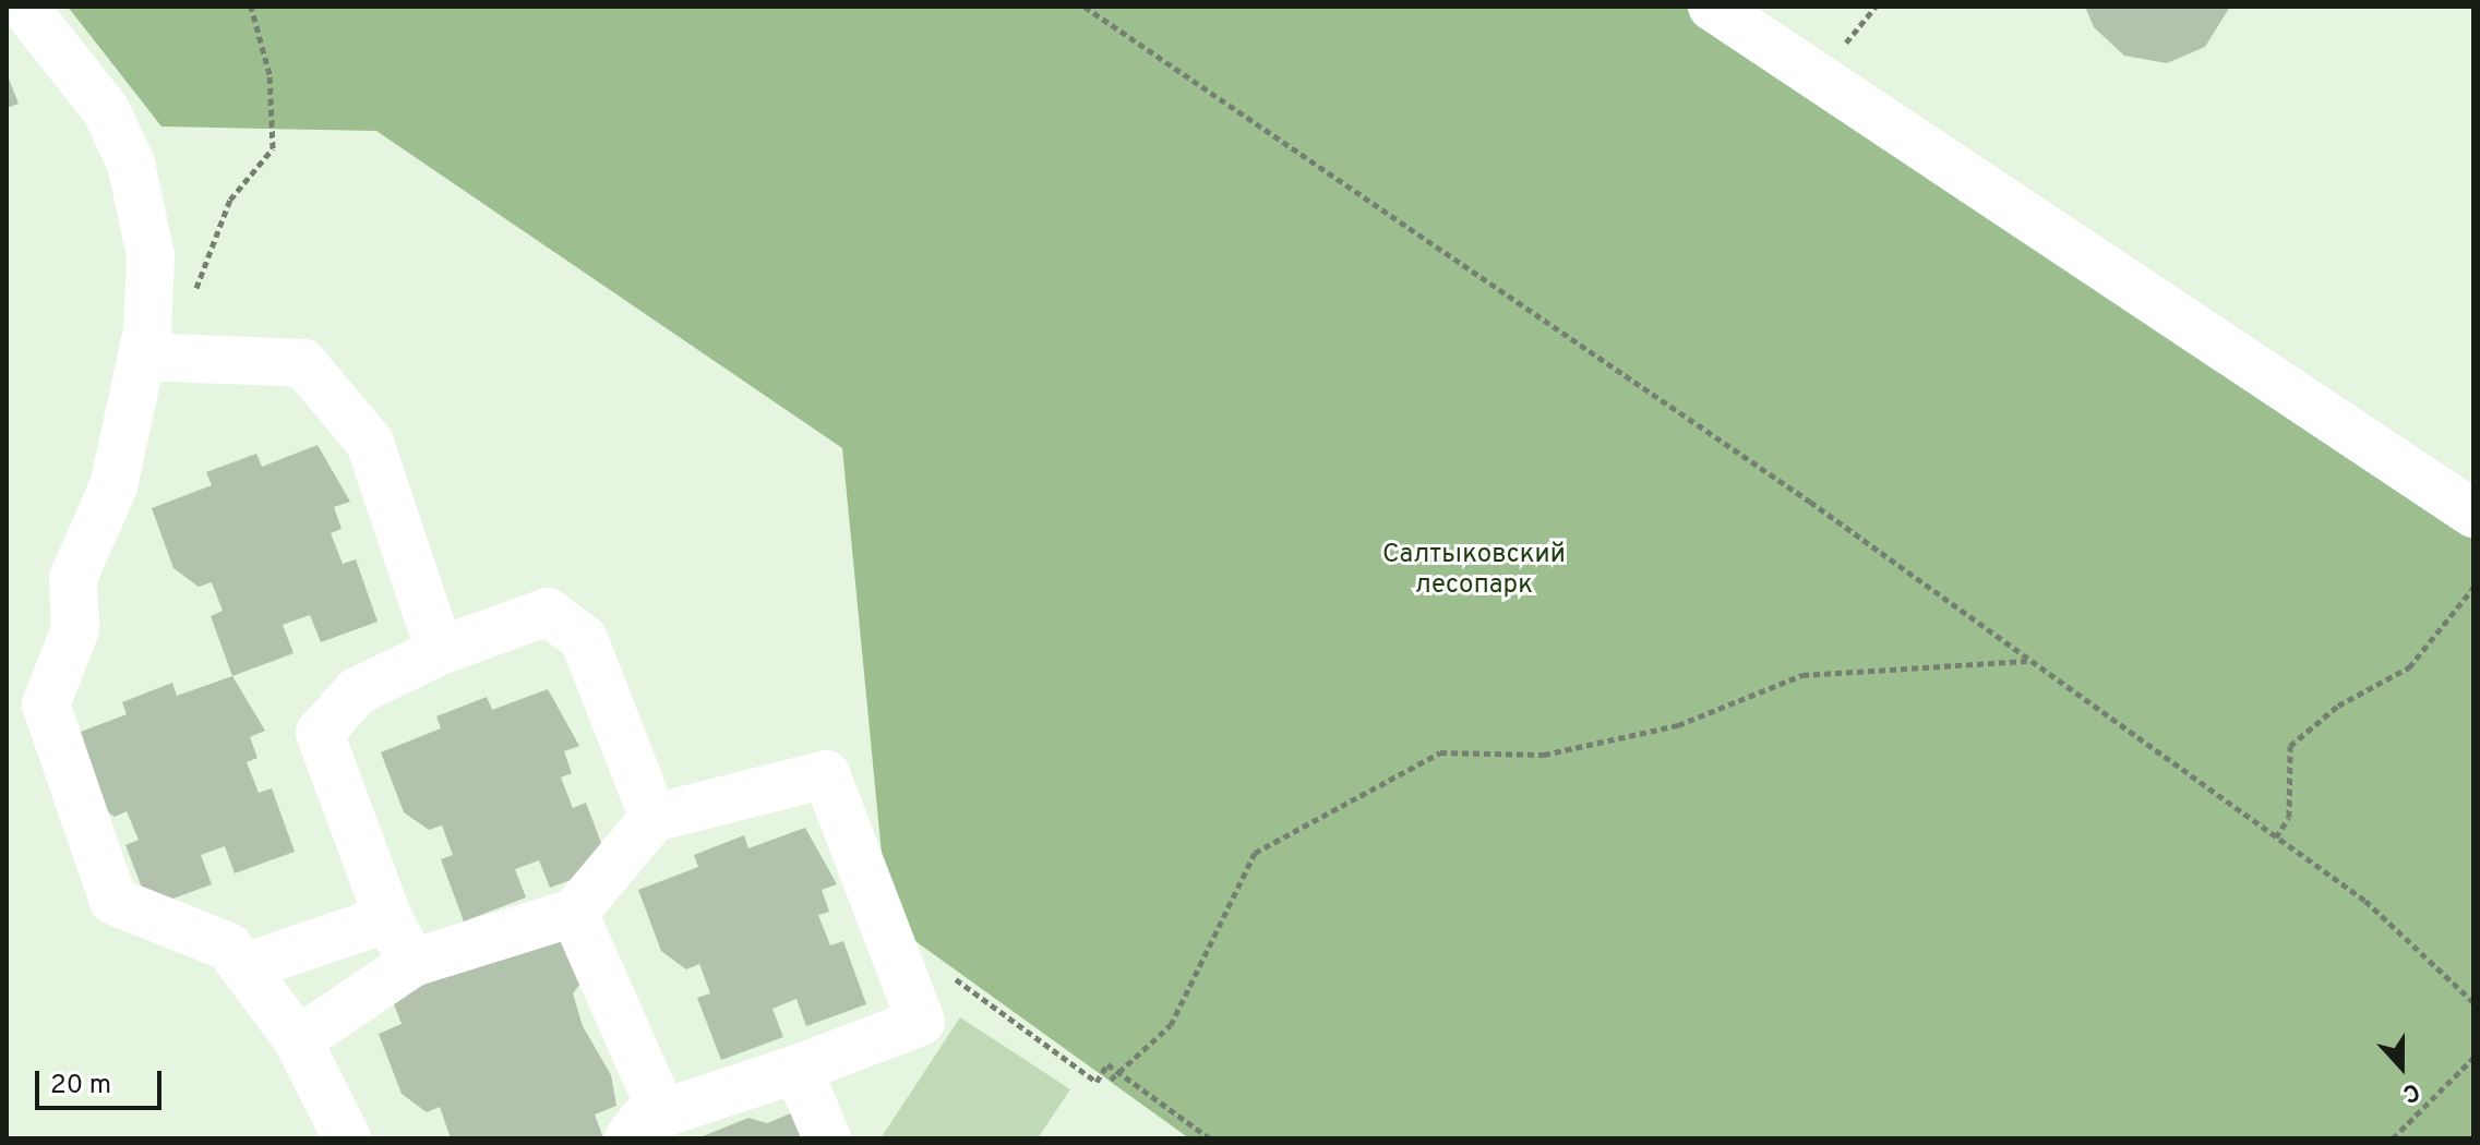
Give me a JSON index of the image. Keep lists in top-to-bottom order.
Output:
{
  "parks": ["Салтыковский лесопарк"],
  "scale_bar": "20 m",
  "north": "bottom"
}
